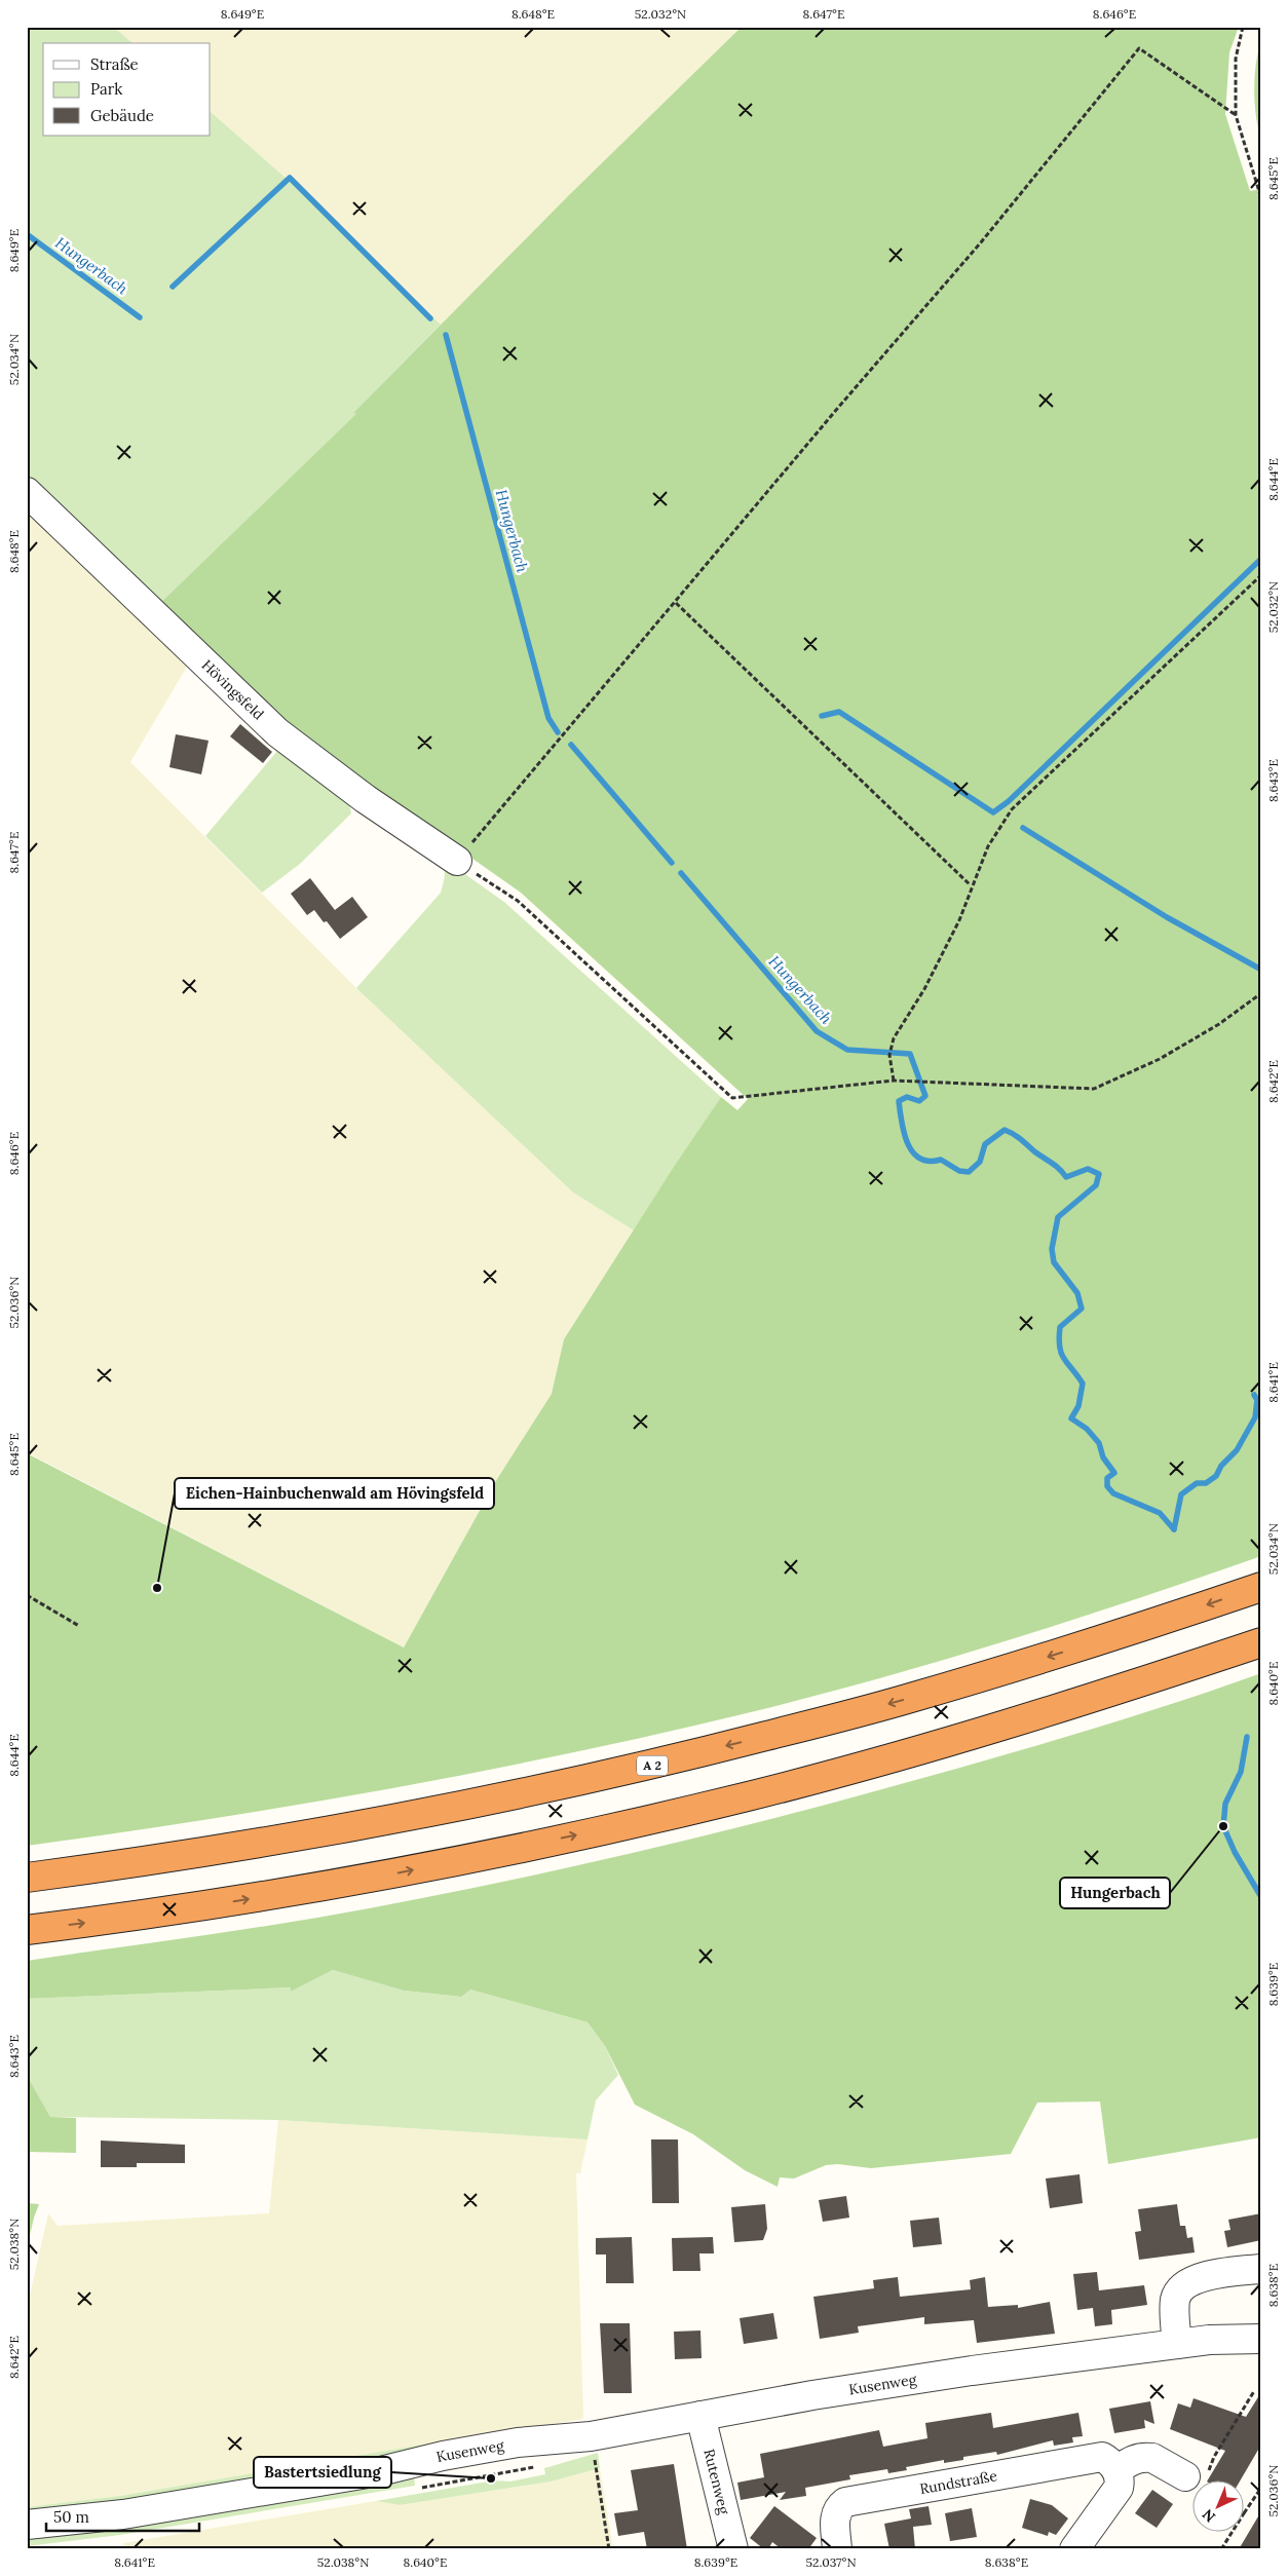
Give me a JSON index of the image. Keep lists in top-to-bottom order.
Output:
{
  "streets": {
    "highway": ["A 2"],
    "street": [
      "Hövingsfeld",
      "Kusenweg",
      "Rundstraße",
      "Rutenweg"
    ]
  },
  "crossings": [
    ["Kusenweg", "Rutenweg"]
  ],
  "water": ["Hungerbach"],
  "places": ["Eichen-Hainbuchenwald am Hövingsfeld", "Hungerbach", "Bastertsiedlung"],
  "legend": ["Straße", "Park", "Gebäude"],
  "scale_bar": "50 m",
  "north": "bottom left",
  "coordinates": [
    "8.649°E",
    "8.648°E",
    "52.032°N",
    "8.647°E",
    "8.646°E",
    "8.645°E",
    "52.034°N",
    "8.644°E",
    "8.643°E",
    "8.642°E",
    "52.036°N",
    "8.641°E",
    "8.640°E",
    "8.639°E",
    "52.038°N",
    "8.638°E",
    "52.037°N"
  ]
}
